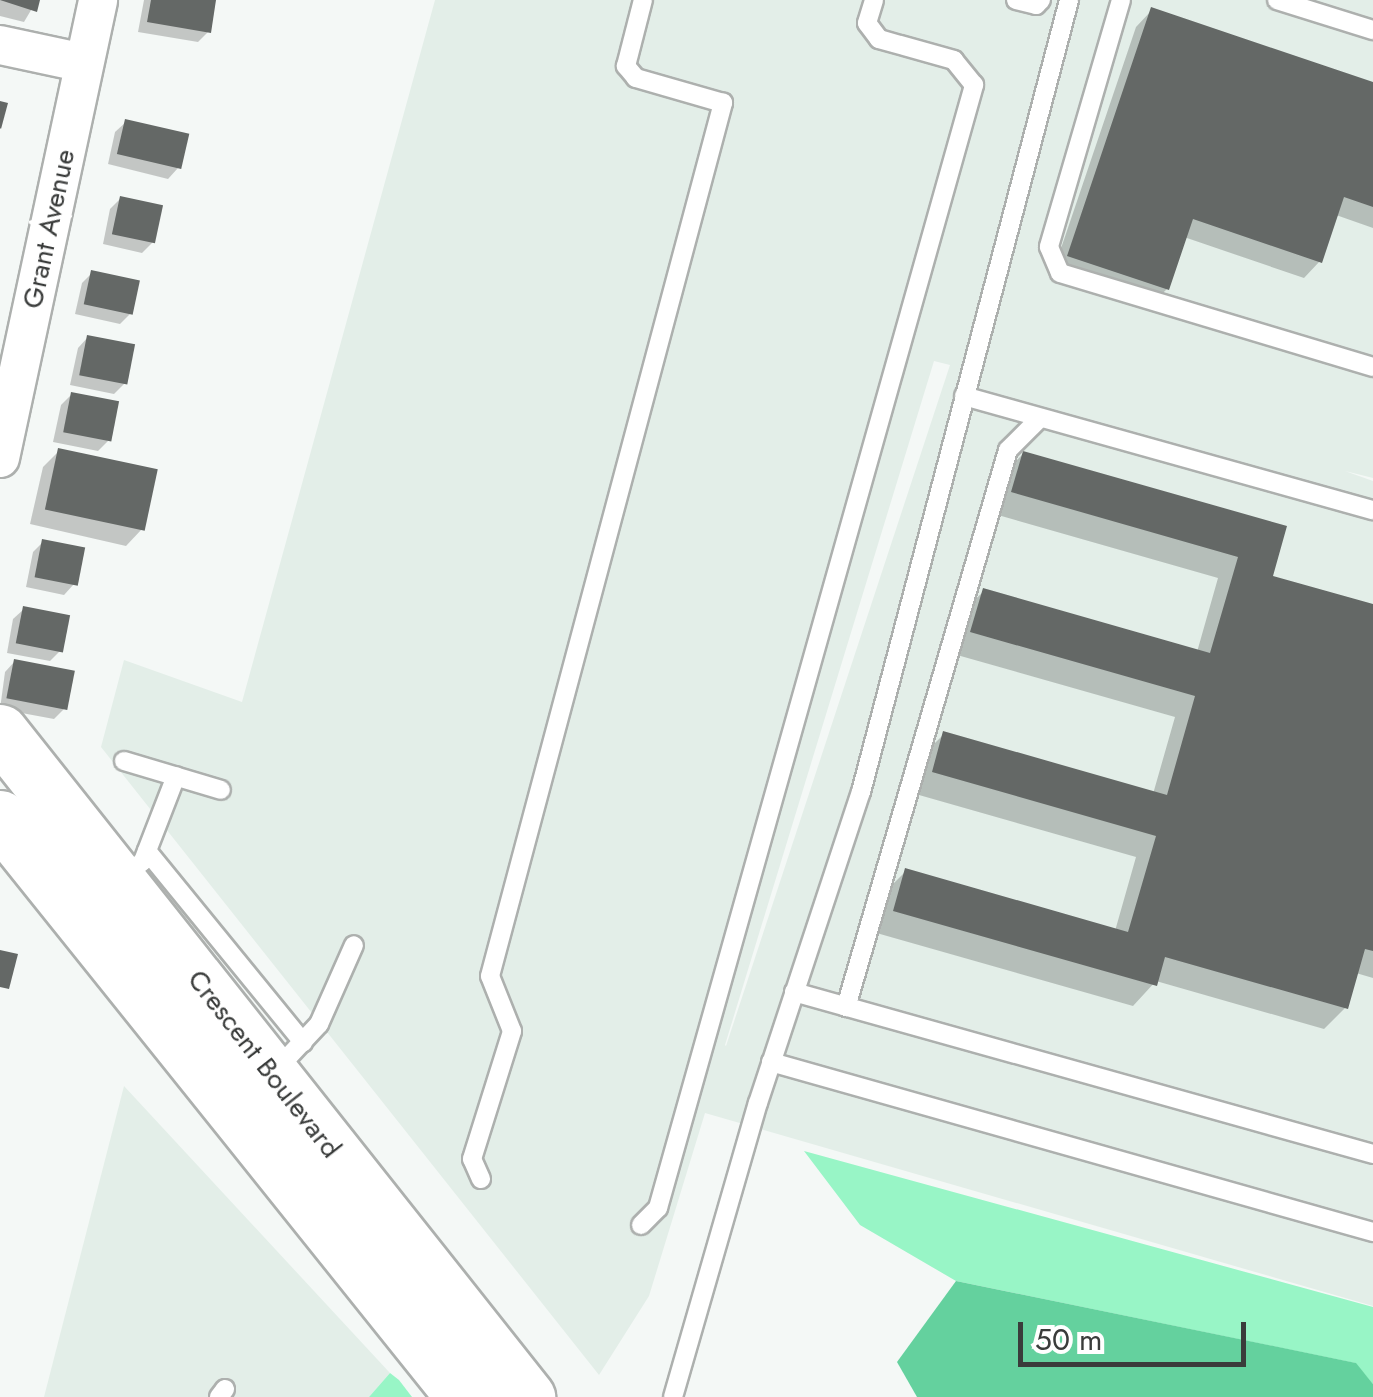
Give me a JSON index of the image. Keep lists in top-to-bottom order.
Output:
{
  "streets": {
    "highway": ["Crescent Boulevard"],
    "street": ["Grant Avenue"]
  },
  "scale_bar": "50 m"
}
